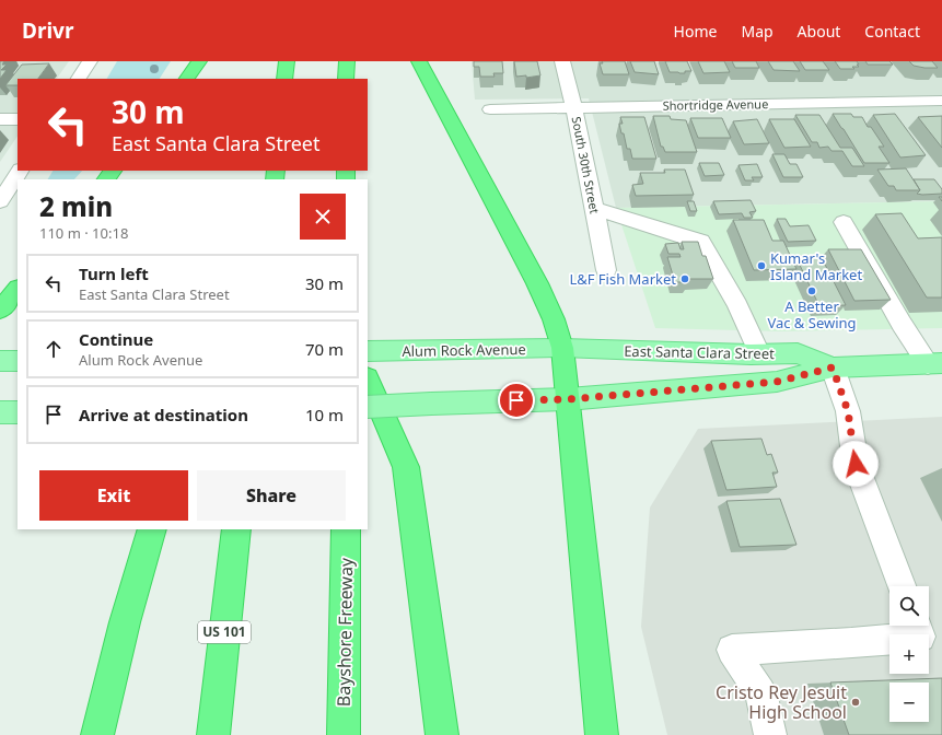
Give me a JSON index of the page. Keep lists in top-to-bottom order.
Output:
{
  "streets": {
    "highway": ["US 101", "Bayshore Freeway"],
    "main road": ["Alum Rock Avenue", "East Santa Clara Street"],
    "street": ["Shortridge Avenue", "South 30th Street"]
  },
  "crossings": [
    ["Shortridge Avenue", "South 30th Street"],
    ["Alum Rock Avenue", "East Santa Clara Street"]
  ],
  "places": [
    "Kumar's Island Market",
    "L&F Fish Market",
    "A Better Vac & Sewing",
    "Cristo Rey Jesuit High School"
  ],
  "page": {
    "header": "Drivr",
    "nav": [
      "Home",
      "Map",
      "About",
      "Contact"
    ],
    "turn": ["30 m", "East Santa Clara Street"],
    "heading": ["2 min", "110 m · 10:18"],
    "list": [
      {
        "name": "Turn left",
        "note": "East Santa Clara Street",
        "value": "30 m"
      },
      {
        "name": "Continue",
        "note": "Alum Rock Avenue",
        "value": "70 m"
      },
      {
        "name": "Arrive at destination",
        "value": "10 m"
      }
    ],
    "buttons": ["Exit", "Share"],
    "map_buttons": ["+", "−"]
  }
}
